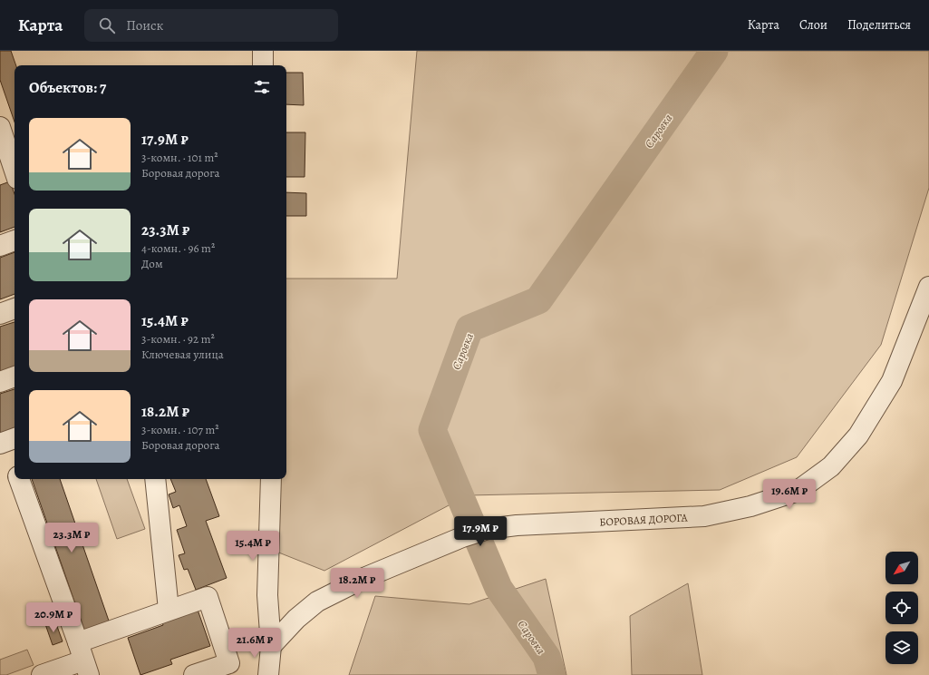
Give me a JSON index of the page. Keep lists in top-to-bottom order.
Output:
{
  "streets": {
    "street": ["БОРОВАЯ ДОРОГА"]
  },
  "water": ["Саровка"],
  "north": "bottom left",
  "page": {
    "header": "Карта",
    "search": "Поиск",
    "nav": ["Карта", "Слои", "Поделиться"],
    "heading": "Объектов: 7",
    "list": [
      {
        "name": "17.9M ₽",
        "note": "3-комн. · 101 m² · Боровая дорога"
      },
      {
        "name": "23.3M ₽",
        "note": "4-комн. · 96 m² · Дом"
      },
      {
        "name": "15.4M ₽",
        "note": "3-комн. · 92 m² · Ключевая улица"
      },
      {
        "name": "18.2M ₽",
        "note": "3-комн. · 107 m² · Боровая дорога"
      }
    ],
    "price": [
      "19.6M ₽",
      "17.9M ₽",
      "23.3M ₽",
      "15.4M ₽",
      "18.2M ₽",
      "20.9M ₽",
      "21.6M ₽"
    ]
  }
}
